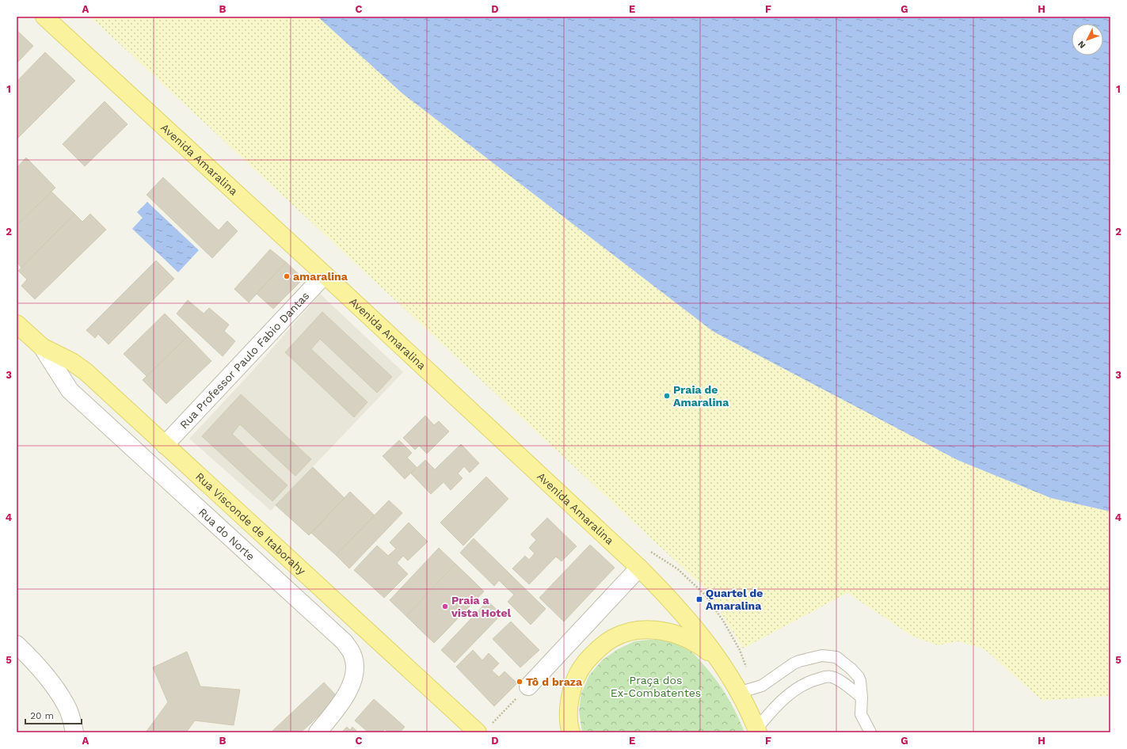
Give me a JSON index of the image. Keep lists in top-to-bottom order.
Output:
{
  "streets": {
    "main road": ["Avenida Amaralina", "Rua Visconde de Itaborahy"],
    "street": ["Rua Professor Paulo Fabio Dantas", "Rua do Norte"]
  },
  "crossings": [
    ["Avenida Amaralina", "Rua Professor Paulo Fabio Dantas"],
    ["Rua Professor Paulo Fabio Dantas", "Rua Visconde de Itaborahy"],
    ["Rua Visconde de Itaborahy", "Rua do Norte"]
  ],
  "parks": ["Praça dos Ex-Combatentes"],
  "places": {
    "other": [
      "amaralina",
      "Praia de Amaralina",
      "Praia a vista Hotel",
      "Tô d braza"
    ],
    "transit": ["Quartel de Amaralina"]
  },
  "scale_bar": "20 m",
  "north": "bottom left",
  "grid": {
    "columns": [
      "A",
      "B",
      "C",
      "D",
      "E",
      "F",
      "G",
      "H"
    ],
    "rows": [
      "1",
      "2",
      "3",
      "4",
      "5"
    ]
  }
}
